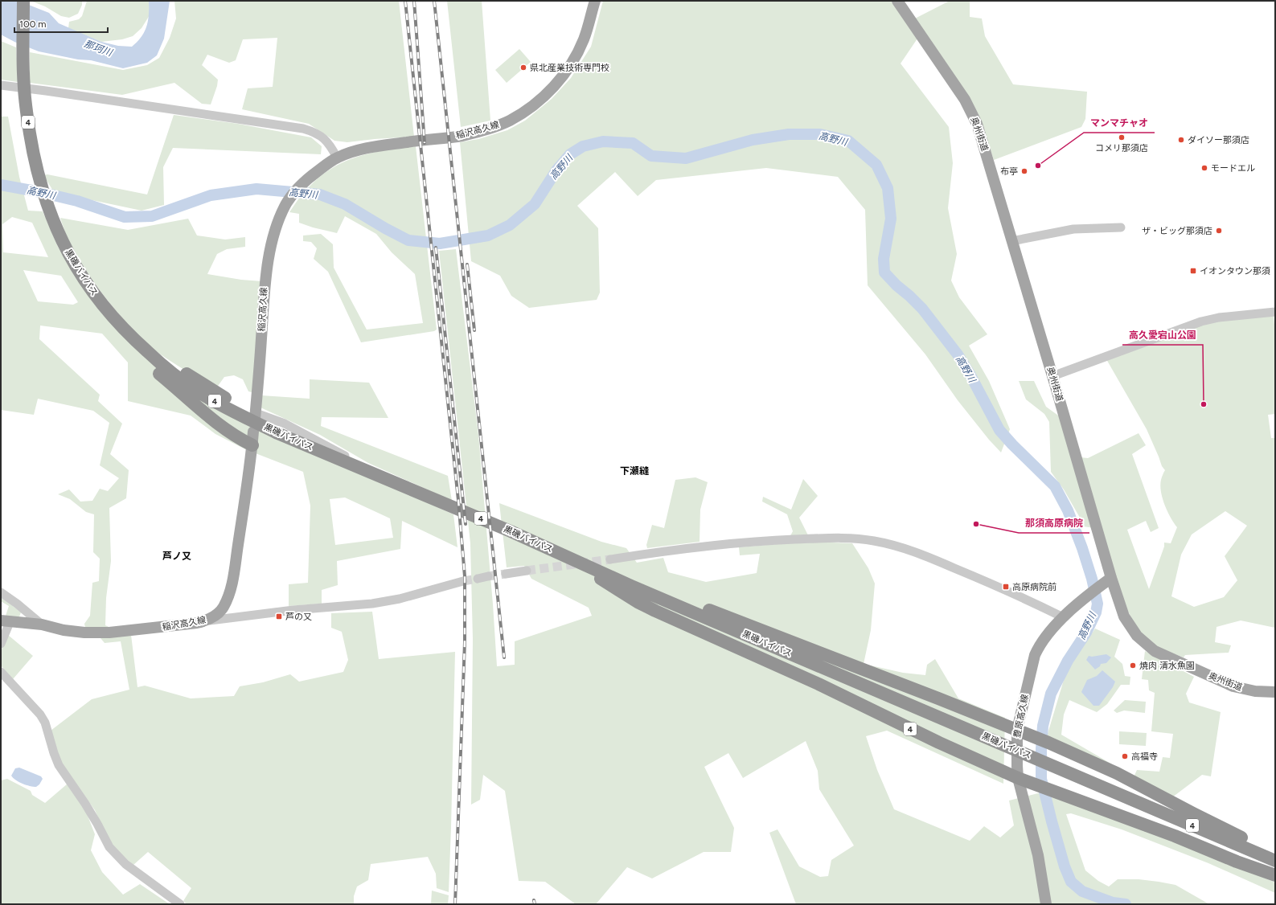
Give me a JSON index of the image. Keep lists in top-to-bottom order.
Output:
{
  "streets": {
    "highway": ["4", "黒磯バイパス"],
    "main road": ["稲沢高久線", "奥州街道", "豊原高久線"]
  },
  "crossings": [
    ["4", "稲沢高久線"],
    ["4", "黒磯バイパス"],
    ["4", "豊原高久線"],
    ["奥州街道", "豊原高久線"]
  ],
  "districts": ["下瀬縫", "芦ノ又"],
  "water": ["那珂川", "高野川"],
  "places": {
    "other": [
      "県北産業技術専門校",
      "コメリ那須店",
      "ダイソー那須店",
      "マンマチャオ",
      "モードエル",
      "布亭",
      "ザ・ビッグ那須店",
      "高久愛宕山公園",
      "那須高原病院",
      "焼肉 清水魚園",
      "高福寺"
    ],
    "transit": ["イオンタウン那須", "高原病院前", "芦の又"]
  },
  "scale_bar": "100 m"
}
